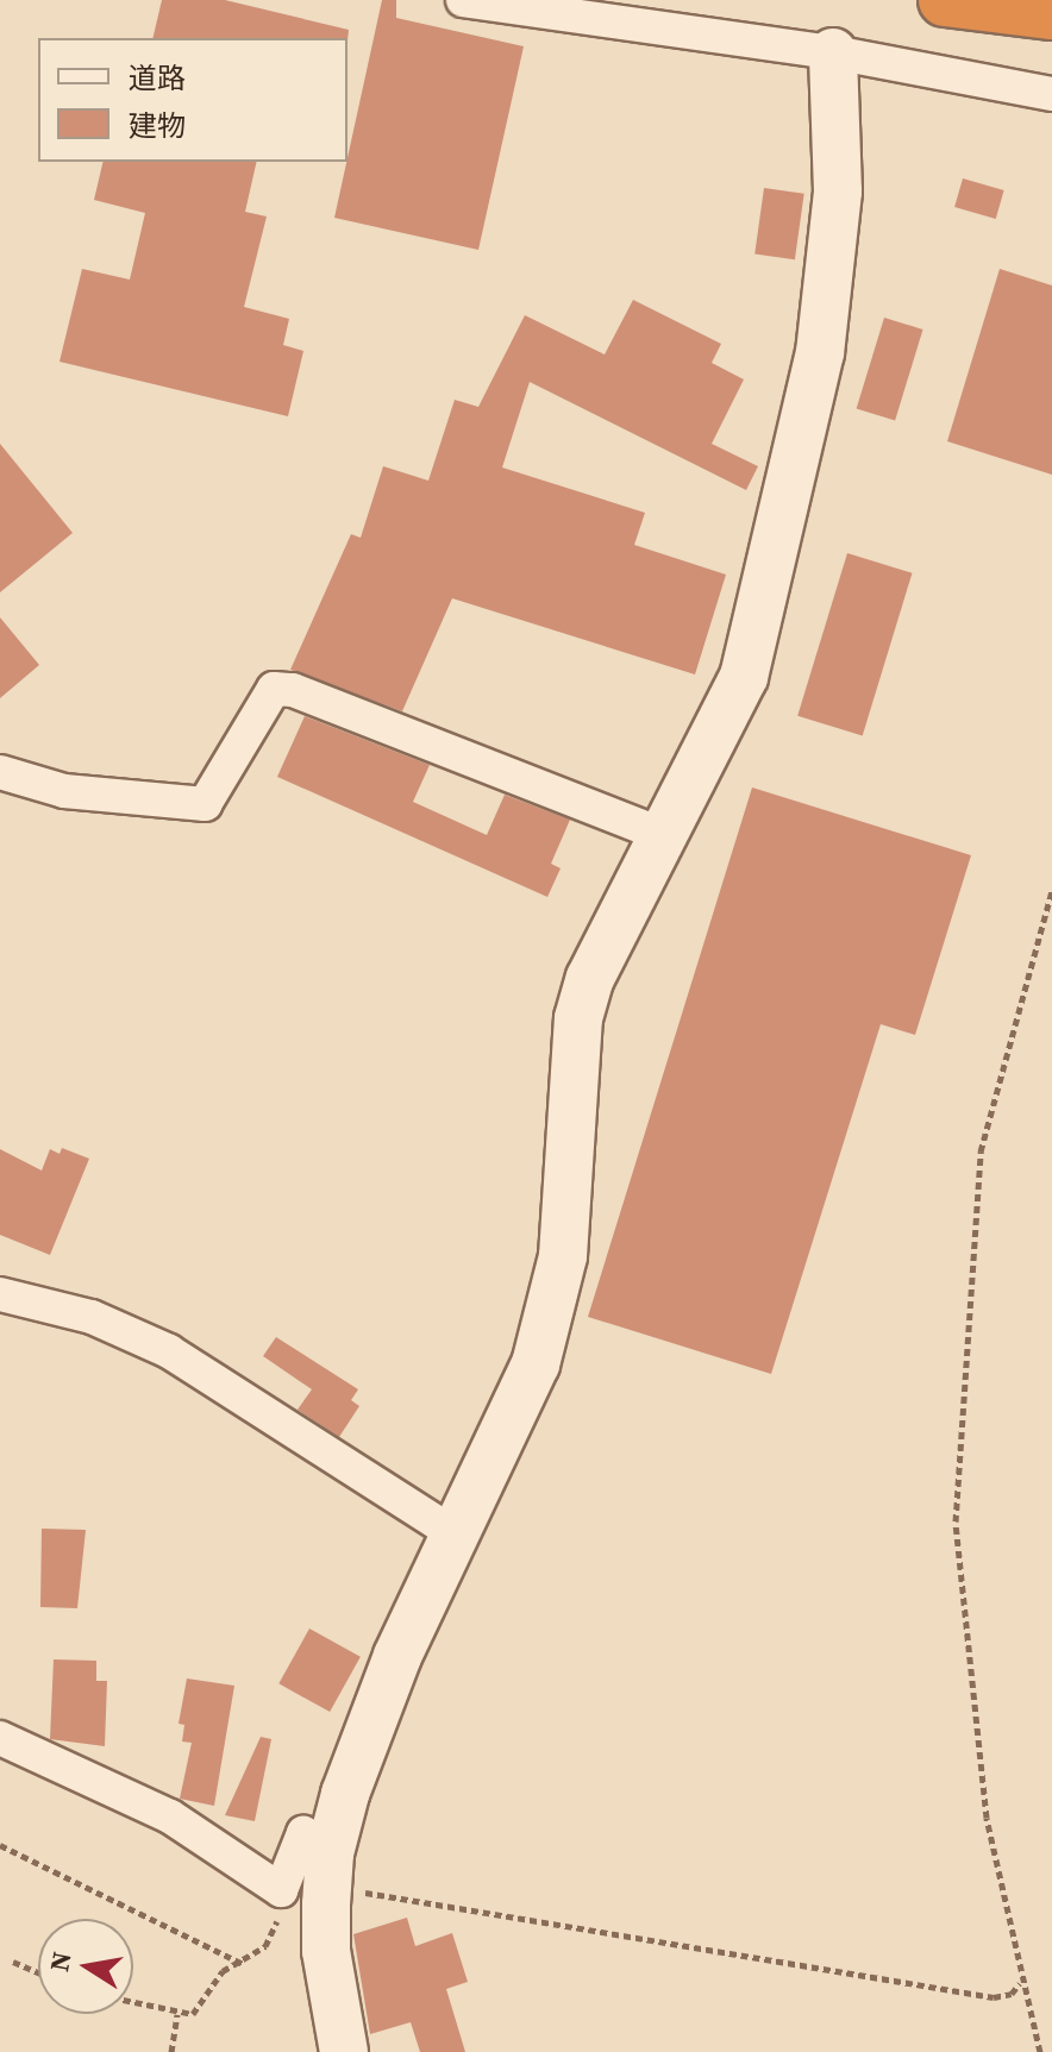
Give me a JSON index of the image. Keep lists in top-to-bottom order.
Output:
{
  "legend": ["道路", "建物"],
  "north": "left"
}
